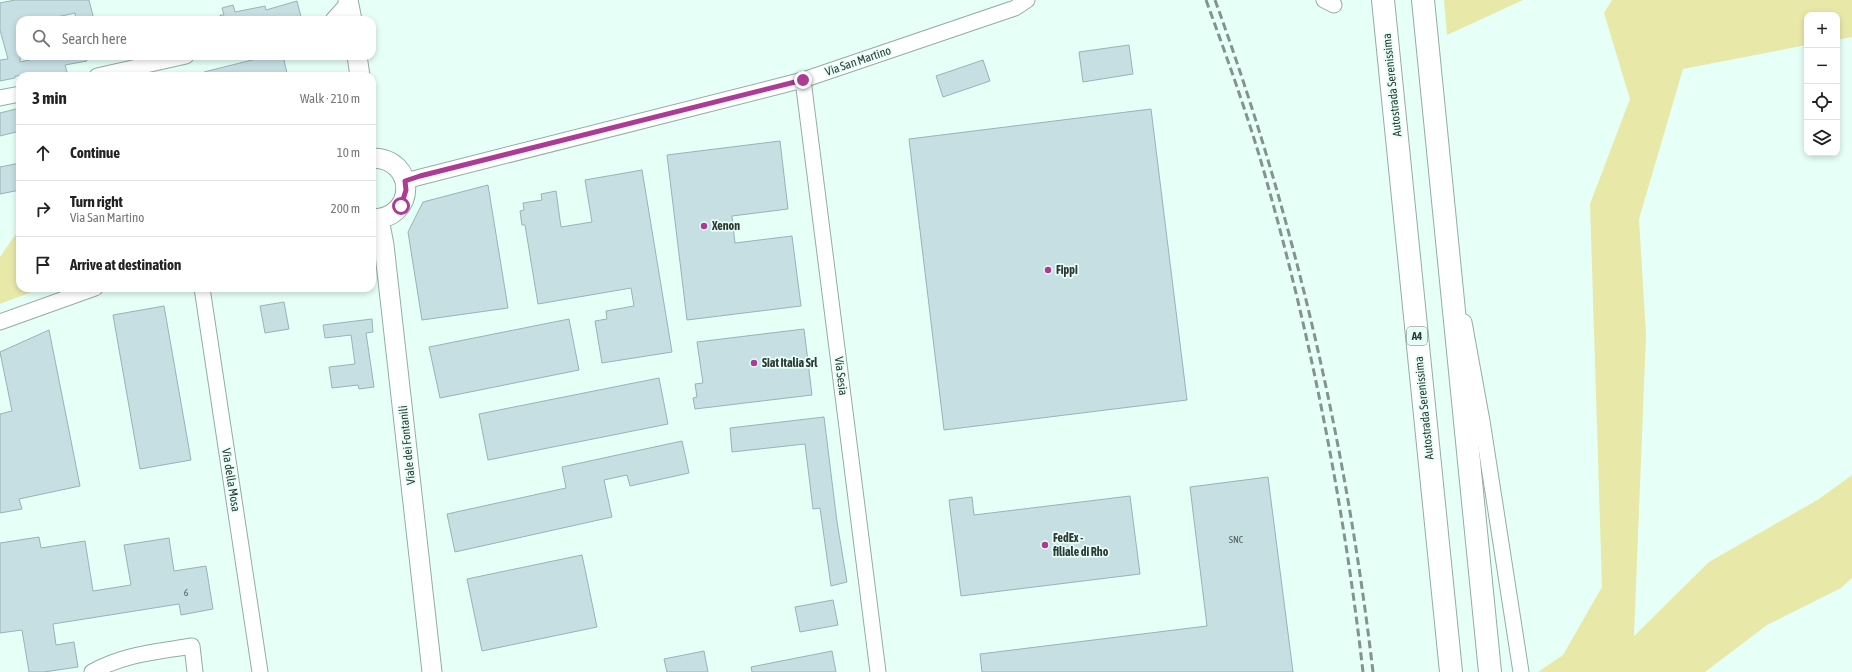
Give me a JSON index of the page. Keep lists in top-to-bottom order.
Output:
{
  "streets": {
    "highway": ["Autostrada Serenissima", "A4"],
    "main road": ["Viale dei Fontanili"],
    "street": ["Via San Martino", "Via Sesia", "Via della Mosa"]
  },
  "crossings": [
    ["Via San Martino", "Via Sesia"]
  ],
  "places": [
    "Xenon",
    "Fippi",
    "Siat Italia Srl",
    "FedEx - filiale di Rho"
  ],
  "house_numbers": ["SNC", "6"],
  "page": {
    "map_buttons": ["+", "−"],
    "search": "Search here",
    "heading": ["3 min", "Walk · 210 m"],
    "list": [
      ["Continue", "10 m"],
      ["Turn right", "Via San Martino", "200 m"],
      "Arrive at destination"
    ]
  }
}
